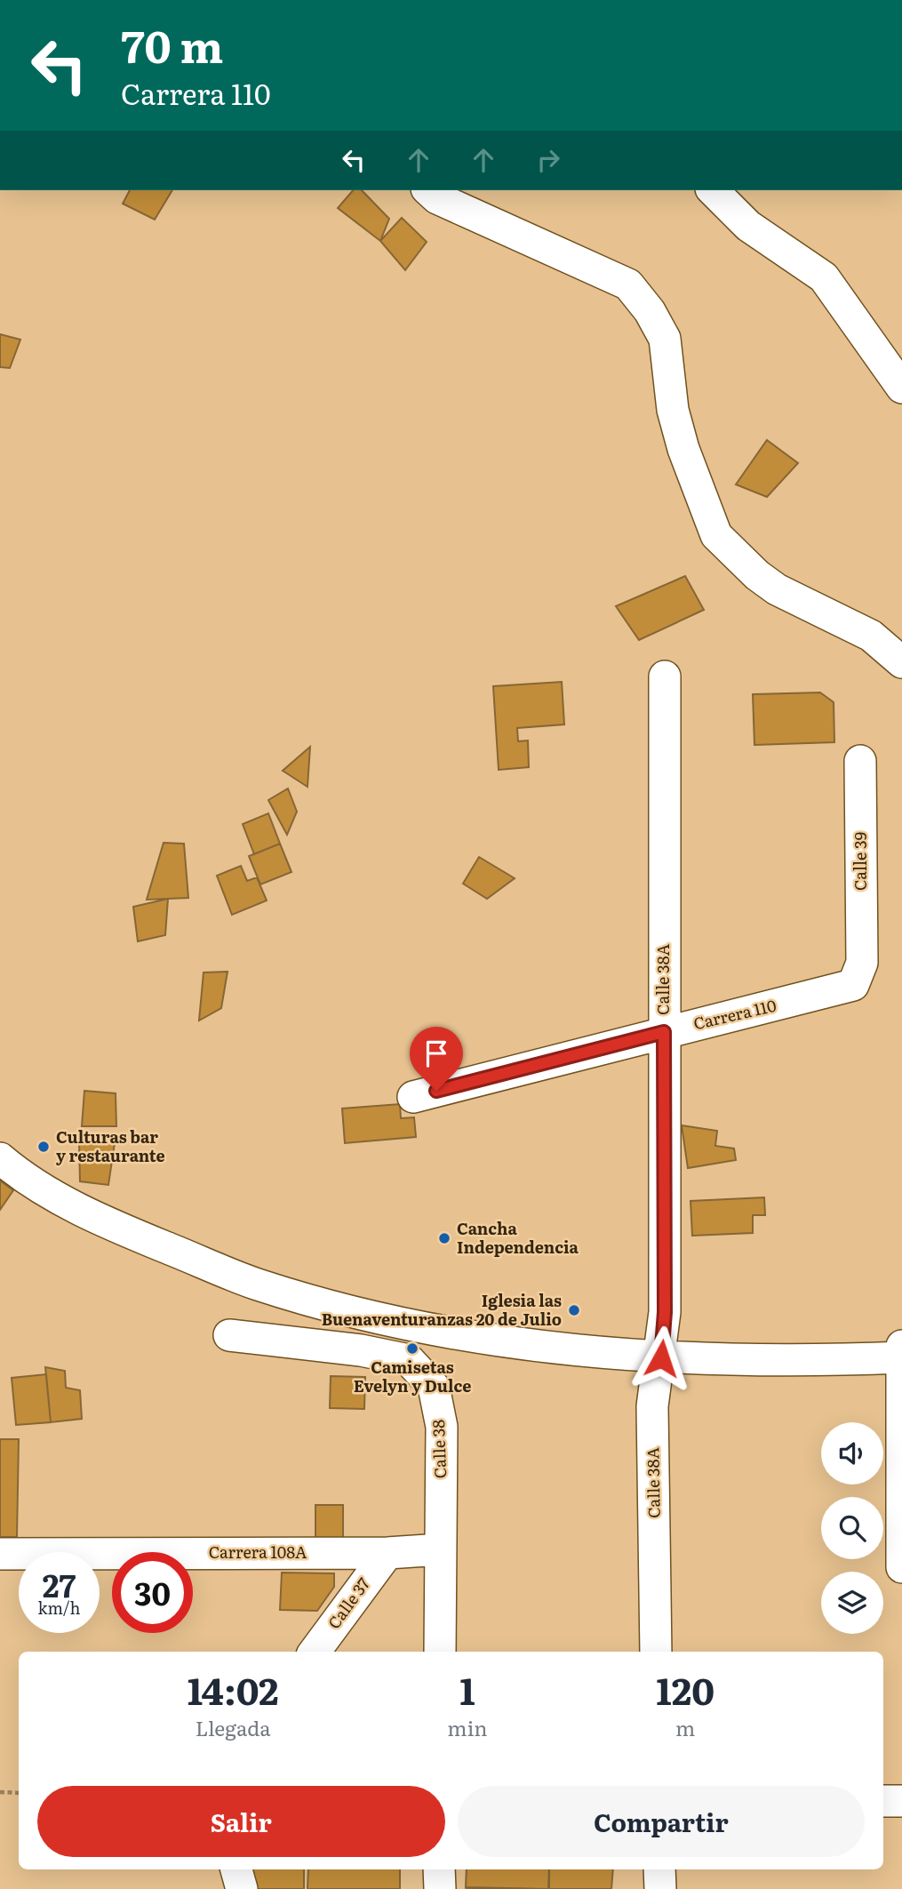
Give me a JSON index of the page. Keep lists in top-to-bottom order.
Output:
{
  "streets": {
    "street": [
      "Calle 39",
      "Calle 38A",
      "Carrera 110",
      "Calle 38",
      "Carrera 108A",
      "Calle 37"
    ]
  },
  "crossings": [
    ["Calle 39", "Carrera 110"],
    ["Calle 38A", "Carrera 110"],
    ["Calle 38", "Carrera 108A"],
    ["Carrera 108A", "Calle 37"]
  ],
  "places": [
    "Culturas bar y restaurante",
    "Cancha Independencia",
    "Iglesia las Buenaventuranzas 20 de Julio",
    "Camisetas Evelyn y Dulce"
  ],
  "page": {
    "turn": ["70 m", "Carrera 110"],
    "speed": "27 km/h",
    "limit": "30",
    "eta": [
      "14:02",
      "Llegada",
      "1",
      "min",
      "120",
      "m"
    ],
    "buttons": ["Salir", "Compartir"]
  }
}
